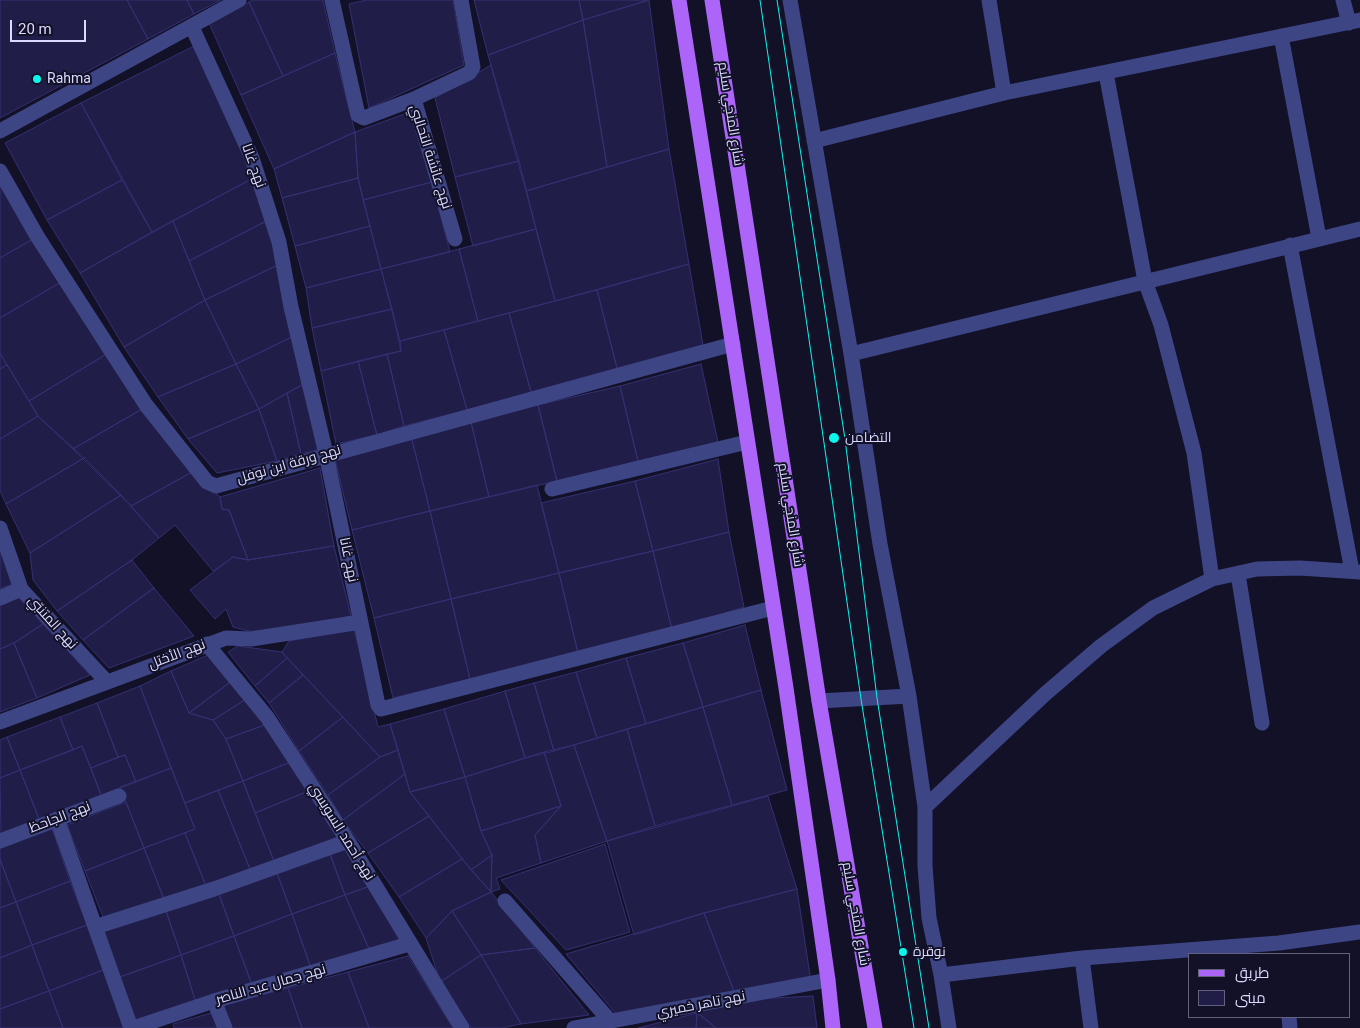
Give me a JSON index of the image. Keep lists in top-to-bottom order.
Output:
{
  "streets": {
    "main road": ["شارع المنجي سليم"],
    "street": [
      "نهج عائشة التحالبي",
      "نهج غانا",
      "نهج ورقة ابن نوفل",
      "نهج المتنبّي",
      "نهج الأختل",
      "نهج الجاحظ",
      "نهج أحمد السويسي",
      "نهج جمال عبد الناصر",
      "نهج تاهر خميري"
    ]
  },
  "crossings": [
    ["نهج غانا", "نهج ورقة ابن نوفل"],
    ["نهج غانا", "نهج الأختل"],
    ["نهج المتنبّي", "نهج الأختل"],
    ["نهج الأختل", "نهج أحمد السويسي"],
    ["نهج أحمد السويسي", "نهج جمال عبد الناصر"]
  ],
  "places": ["Rahma", "التضامن", "نوقرة"],
  "legend": ["طريق", "مبنى"],
  "scale_bar": "20 m"
}
